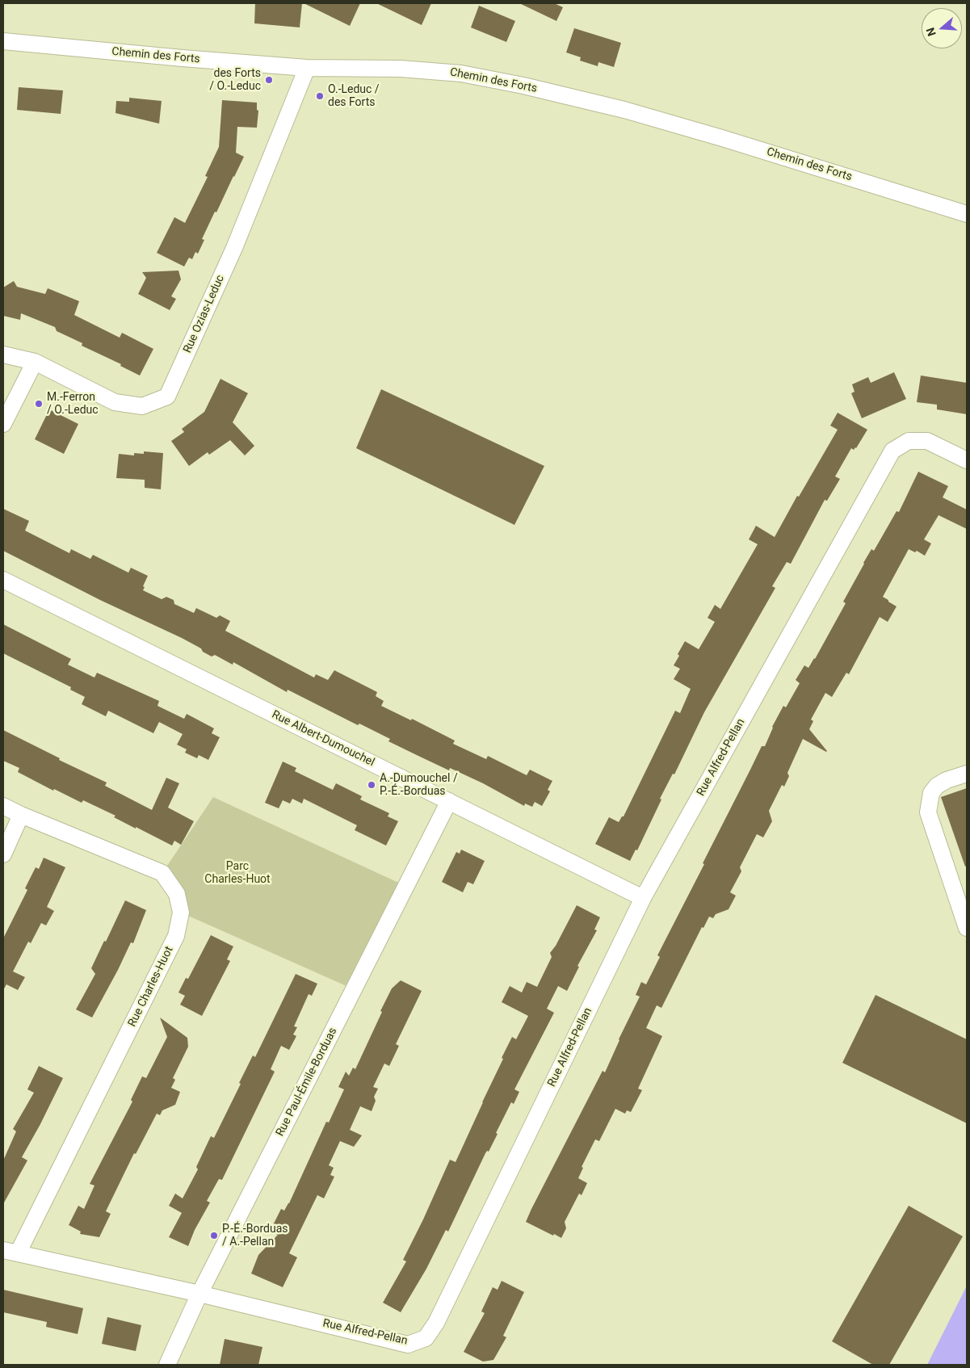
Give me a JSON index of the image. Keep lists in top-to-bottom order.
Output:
{
  "streets": {
    "street": [
      "Chemin des Forts",
      "Rue Ozias-Leduc",
      "Rue Albert-Dumouchel",
      "Rue Alfred-Pellan",
      "Rue Charles-Huot",
      "Rue Paul-Émile-Borduas"
    ]
  },
  "crossings": [
    ["Chemin des Forts", "Rue Ozias-Leduc"],
    ["Rue Albert-Dumouchel", "Rue Alfred-Pellan"],
    ["Rue Albert-Dumouchel", "Rue Paul-Émile-Borduas"],
    ["Rue Alfred-Pellan", "Rue Charles-Huot"],
    ["Rue Alfred-Pellan", "Rue Paul-Émile-Borduas"]
  ],
  "parks": ["Parc Charles-Huot"],
  "places": [
    "des Forts / O.-Leduc",
    "O.-Leduc / des Forts",
    "M.-Ferron / O.-Leduc",
    "A.-Dumouchel / P.-É.-Borduas",
    "P.-É.-Borduas / A.-Pellan"
  ],
  "north": "left"
}
